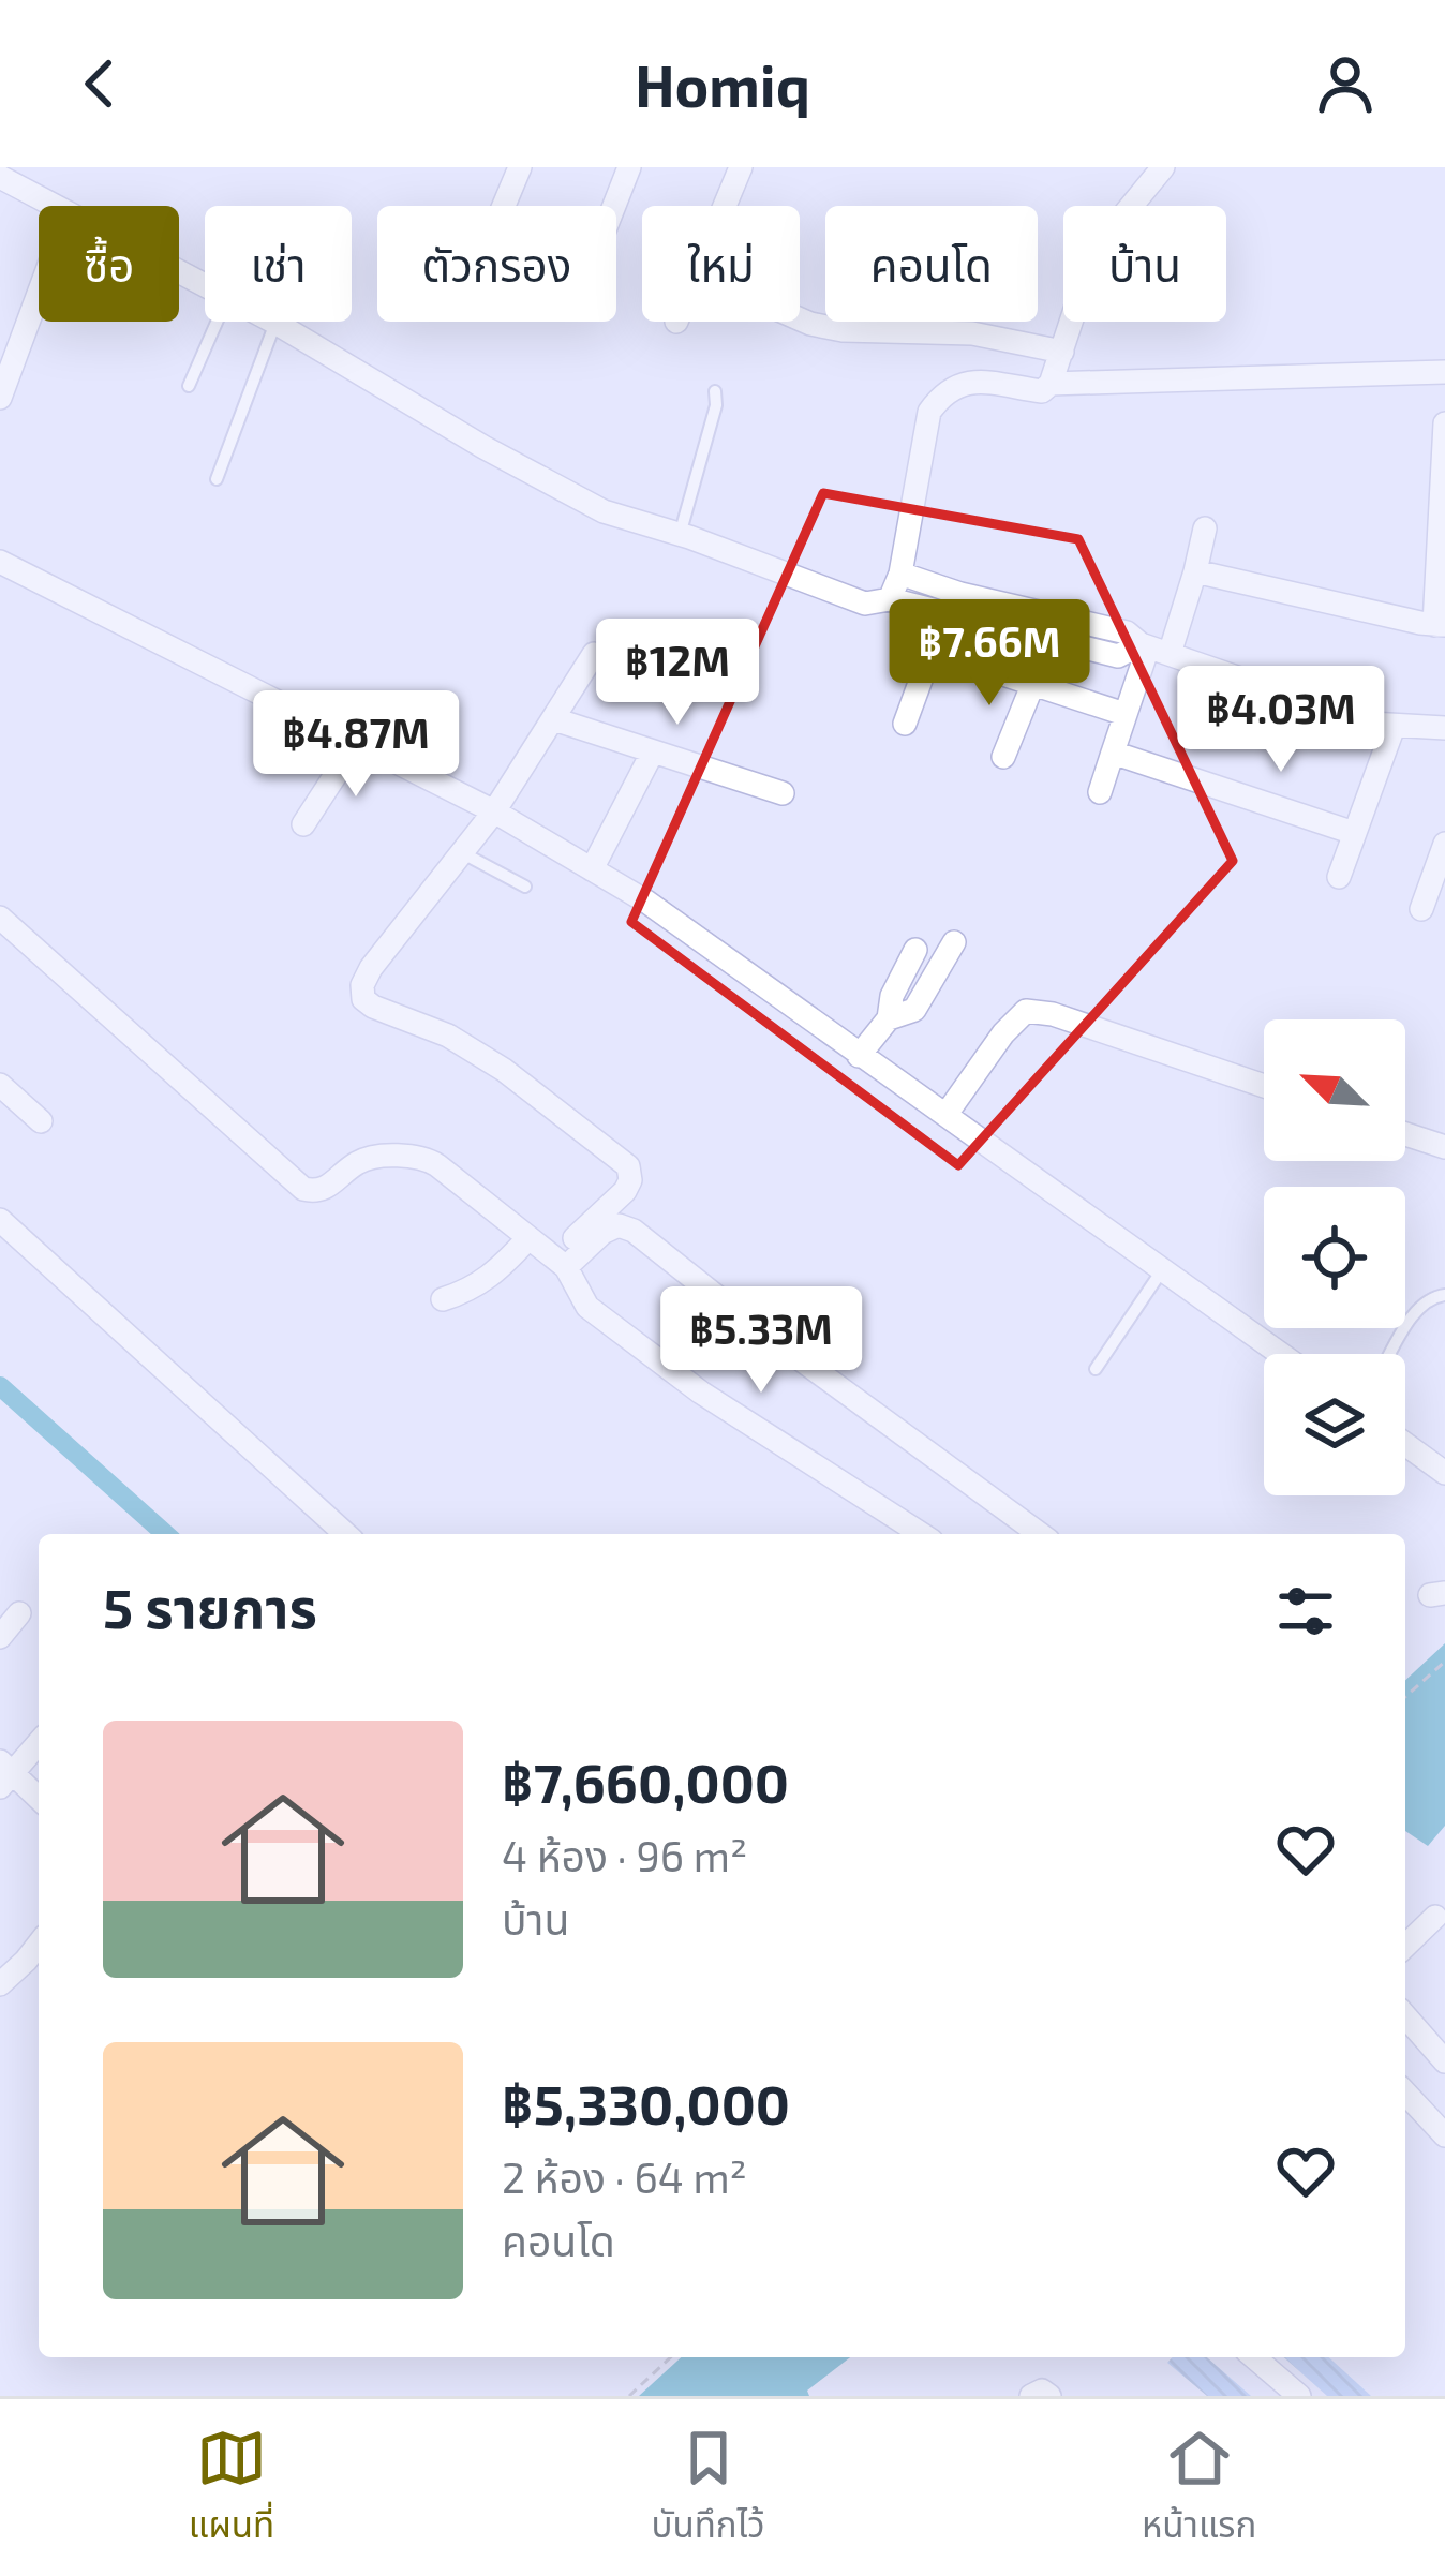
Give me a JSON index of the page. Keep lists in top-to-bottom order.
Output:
{
  "north": "top left",
  "page": {
    "header": "Homiq",
    "chip": [
      "ซื้อ",
      "เช่า",
      "ตัวกรอง",
      "ใหม่",
      "คอนโด",
      "บ้าน"
    ],
    "price": [
      "฿7.66M",
      "฿12M",
      "฿4.03M",
      "฿4.87M",
      "฿5.33M"
    ],
    "heading": "5 รายการ",
    "list": [
      {
        "name": "฿7,660,000",
        "note": "4 ห้อง · 96 m² · บ้าน"
      },
      {
        "name": "฿5,330,000",
        "note": "2 ห้อง · 64 m² · คอนโด"
      }
    ],
    "tabs": ["แผนที่", "บันทึกไว้", "หน้าแรก"]
  }
}
